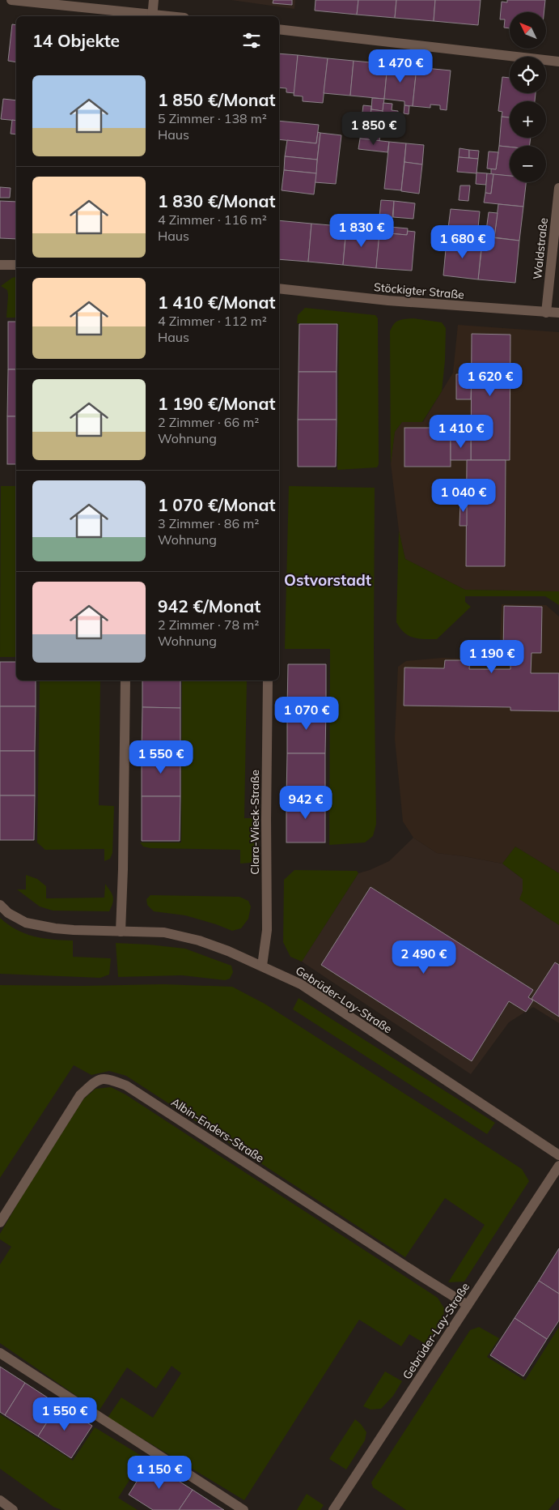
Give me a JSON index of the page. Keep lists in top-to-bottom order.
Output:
{
  "streets": {
    "street": [
      "Waldstraße",
      "Stöckigter Straße",
      "Clara-Wieck-Straße",
      "Gebrüder-Lay-Straße",
      "Albin-Enders-Straße"
    ]
  },
  "crossings": [
    ["Waldstraße", "Stöckigter Straße"],
    ["Clara-Wieck-Straße", "Gebrüder-Lay-Straße"],
    ["Gebrüder-Lay-Straße", "Albin-Enders-Straße"]
  ],
  "districts": ["Ostvorstadt"],
  "north": "top left",
  "page": {
    "map_buttons": ["+", "−"],
    "heading": "14 Objekte",
    "price": [
      "1 470 €",
      "1 850 €",
      "1 830 €",
      "1 680 €",
      "1 620 €",
      "1 410 €",
      "1 040 €",
      "1 190 €",
      "1 070 €",
      "1 550 €",
      "942 €",
      "2 490 €",
      "1 550 €",
      "1 150 €"
    ],
    "list": [
      {
        "name": "1 850 €/Monat",
        "note": "5 Zimmer · 138 m² · Haus"
      },
      {
        "name": "1 830 €/Monat",
        "note": "4 Zimmer · 116 m² · Haus"
      },
      {
        "name": "1 410 €/Monat",
        "note": "4 Zimmer · 112 m² · Haus"
      },
      {
        "name": "1 190 €/Monat",
        "note": "2 Zimmer · 66 m² · Wohnung"
      },
      {
        "name": "1 070 €/Monat",
        "note": "3 Zimmer · 86 m² · Wohnung"
      },
      {
        "name": "942 €/Monat",
        "note": "2 Zimmer · 78 m² · Wohnung"
      }
    ]
  }
}
